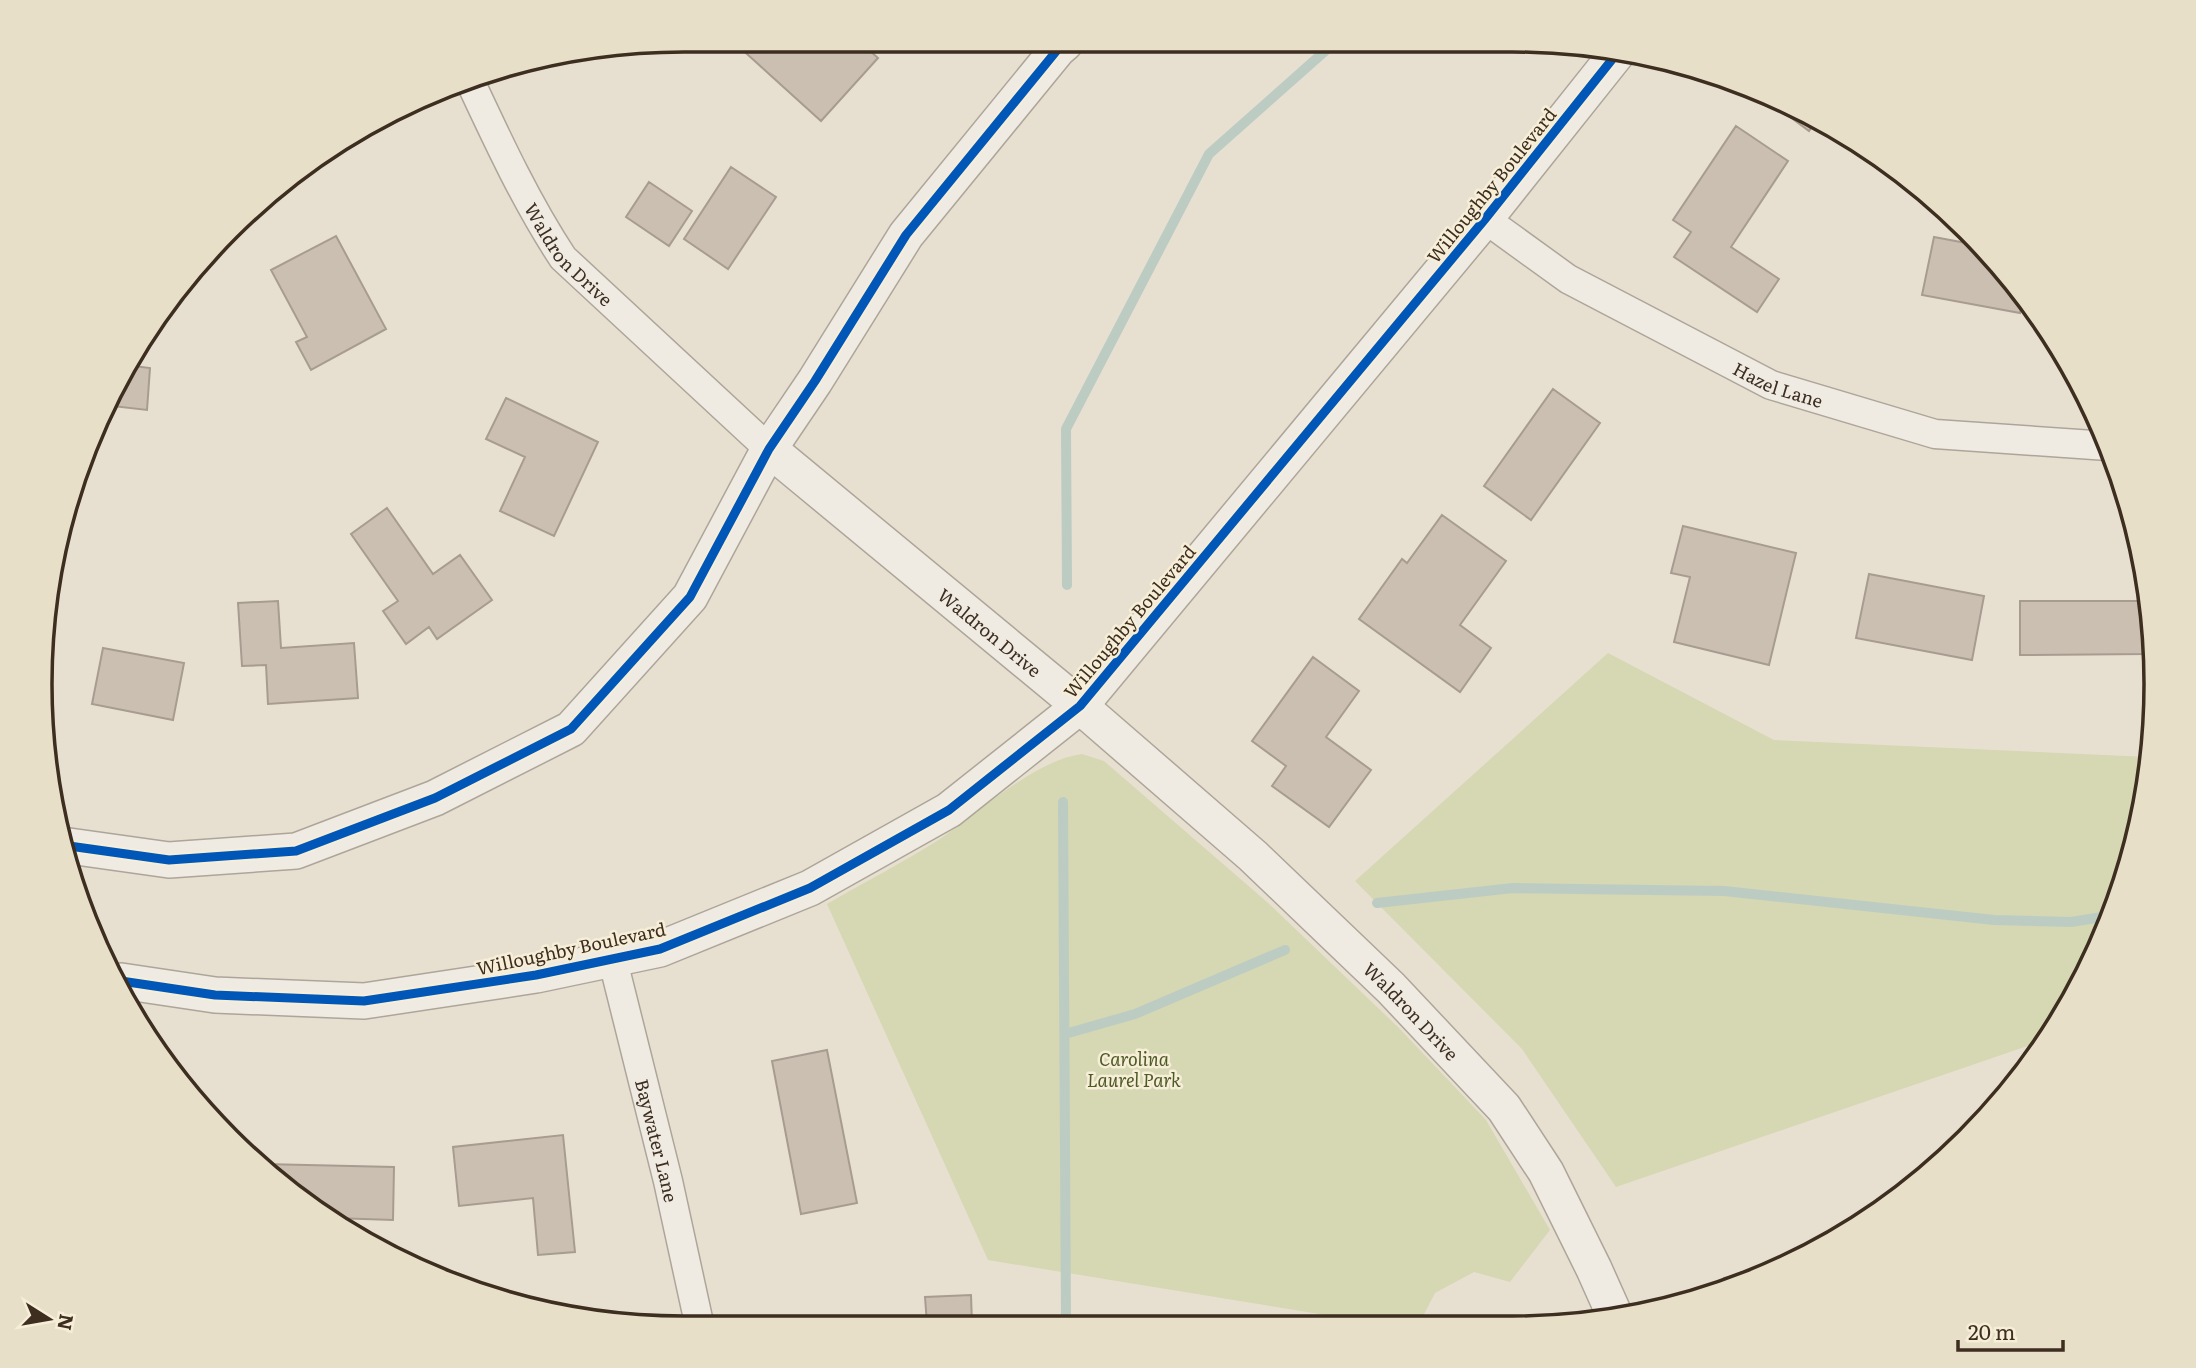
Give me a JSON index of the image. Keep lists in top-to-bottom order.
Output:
{
  "streets": {
    "street": [
      "Willoughby Boulevard",
      "Waldron Drive",
      "Hazel Lane",
      "Baywater Lane"
    ]
  },
  "crossings": [
    ["Willoughby Boulevard", "Waldron Drive"],
    ["Willoughby Boulevard", "Hazel Lane"],
    ["Willoughby Boulevard", "Baywater Lane"]
  ],
  "parks": ["Carolina Laurel Park"],
  "scale_bar": "20 m",
  "north": "right"
}
